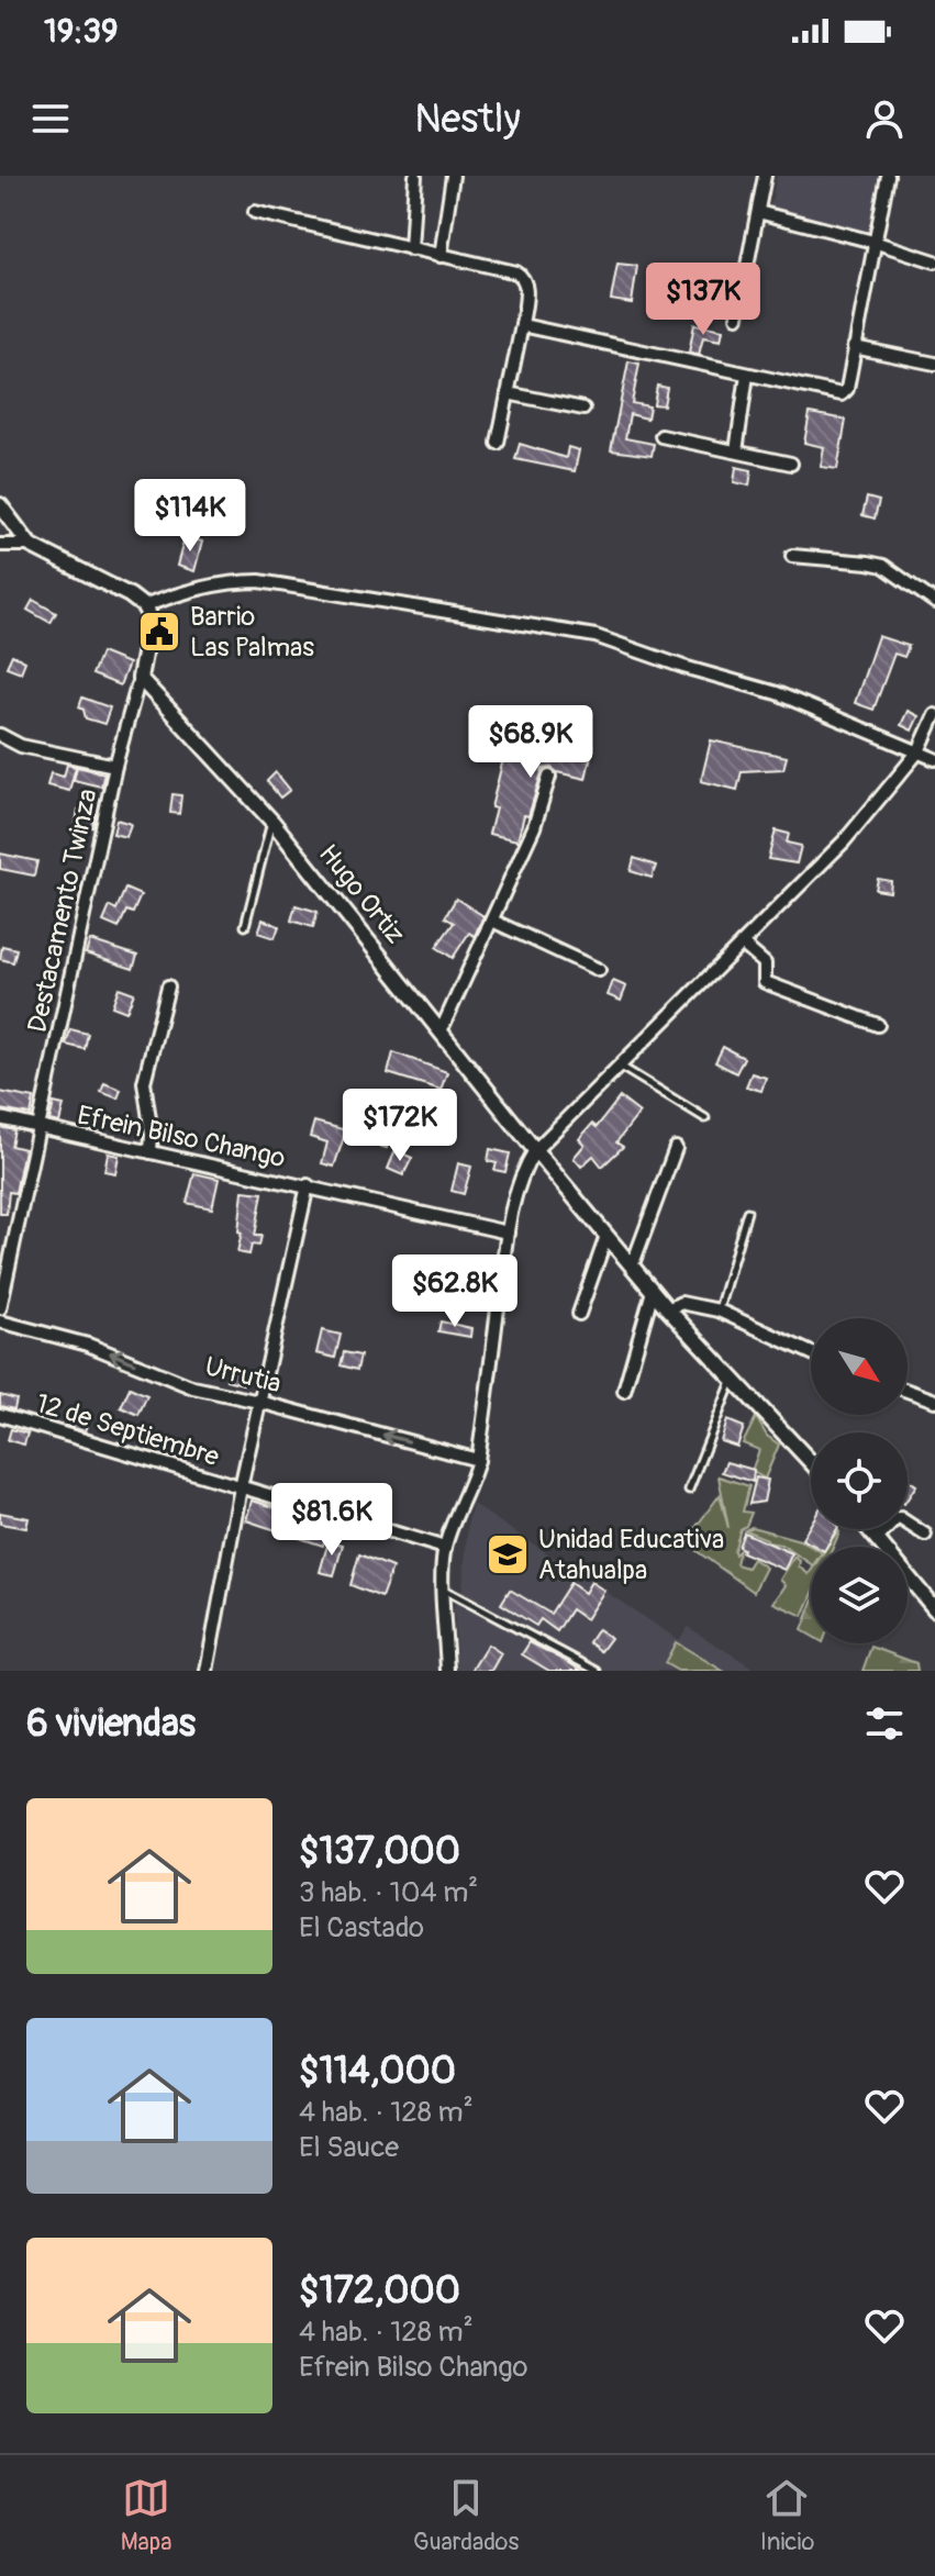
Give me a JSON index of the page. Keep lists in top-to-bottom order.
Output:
{
  "streets": {
    "street": [
      "Hugo Ortiz",
      "Destacamento Twinza",
      "Efrein Bilso Chango",
      "Urrutia",
      "12 de Septiembre"
    ]
  },
  "crossings": [
    ["Hugo Ortiz", "Destacamento Twinza"],
    ["Destacamento Twinza", "Efrein Bilso Chango"]
  ],
  "one_way": ["Urrutia"],
  "places": {
    "public building": ["Barrio Las Palmas"],
    "school or university": ["Unidad Educativa Atahualpa"]
  },
  "north": "bottom right",
  "page": {
    "status": "19:39",
    "header": "Nestly",
    "price": [
      "$137K",
      "$114K",
      "$68.9K",
      "$172K",
      "$62.8K",
      "$81.6K"
    ],
    "heading": "6 viviendas",
    "list": [
      {
        "name": "$137,000",
        "note": "3 hab. · 104 m² · El Castado"
      },
      {
        "name": "$114,000",
        "note": "4 hab. · 128 m² · El Sauce"
      },
      {
        "name": "$172,000",
        "note": "4 hab. · 128 m² · Efrein Bilso Chango"
      }
    ],
    "tabs": ["Mapa", "Guardados", "Inicio"]
  }
}
